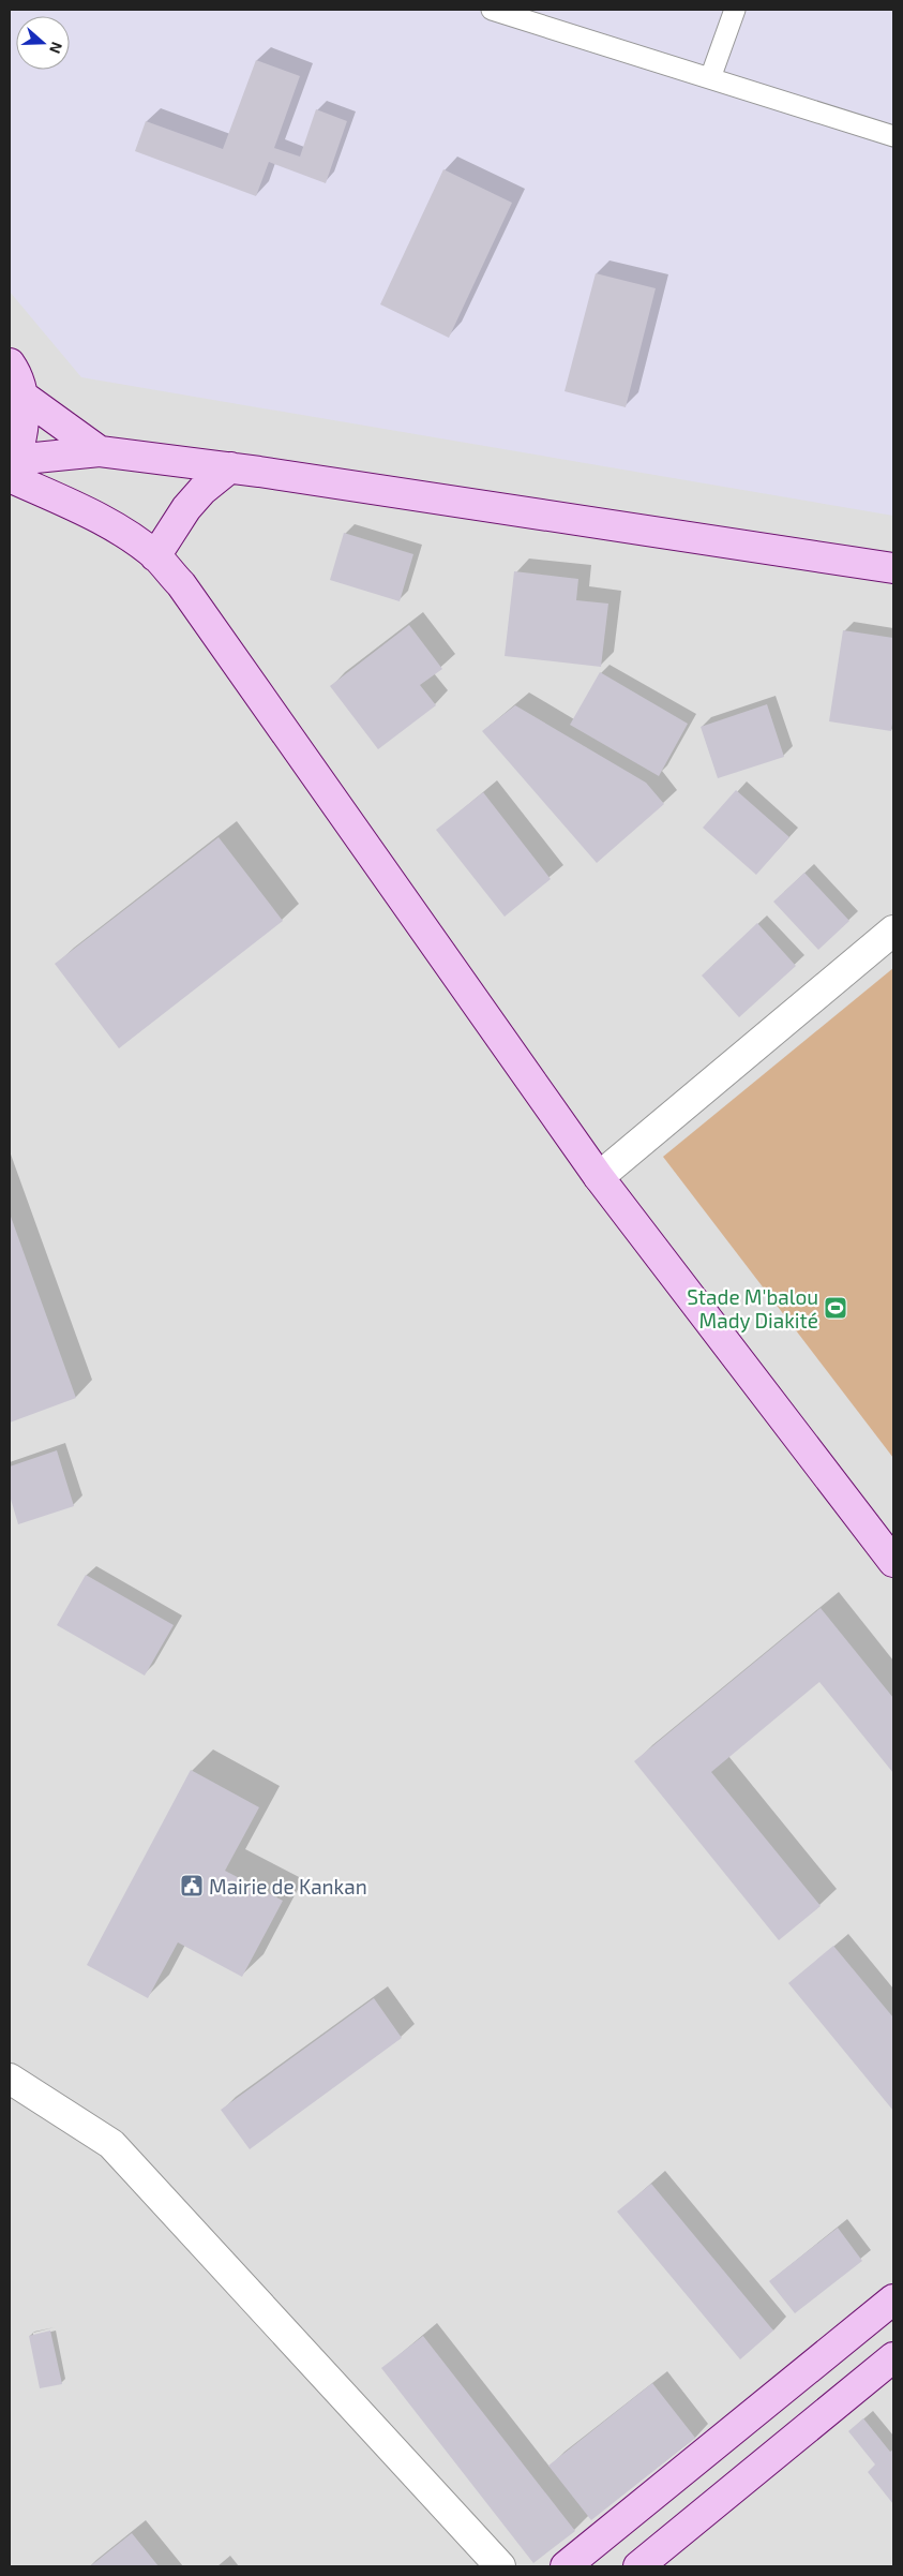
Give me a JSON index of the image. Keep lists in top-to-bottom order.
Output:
{
  "places": {
    "sports": ["Stade M'balou Mady Diakité"],
    "public building": ["Mairie de Kankan"]
  },
  "north": "right"
}
